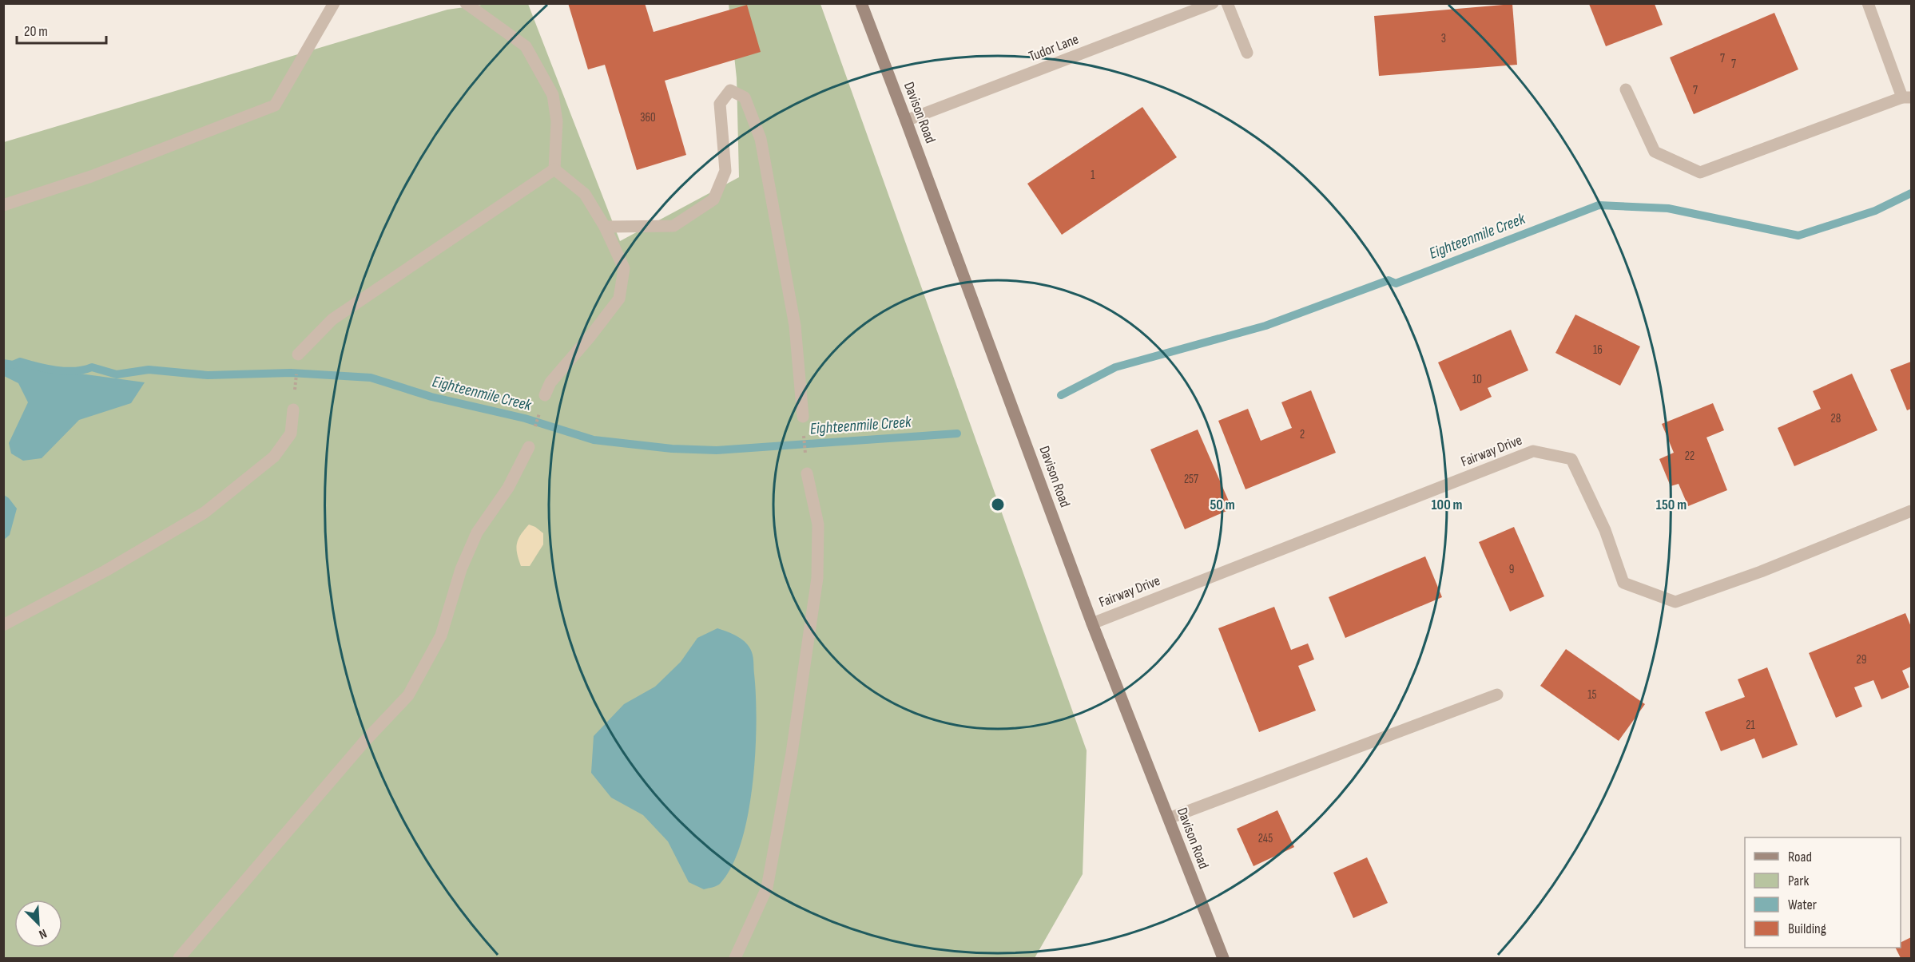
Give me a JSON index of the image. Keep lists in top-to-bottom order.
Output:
{
  "streets": {
    "street": ["Tudor Lane", "Davison Road", "Fairway Drive"]
  },
  "crossings": [
    ["Tudor Lane", "Davison Road"],
    ["Davison Road", "Fairway Drive"]
  ],
  "water": ["Eighteenmile Creek"],
  "house_numbers": [
    "3",
    "7",
    "7",
    "7",
    "360",
    "1",
    "16",
    "10",
    "28",
    "2",
    "22",
    "257",
    "9",
    "29",
    "15",
    "21",
    "245"
  ],
  "legend": [
    "Road",
    "Park",
    "Water",
    "Building"
  ],
  "scale_bar": "20 m",
  "north": "bottom right",
  "rings": ["50 m", "100 m", "150 m"]
}
